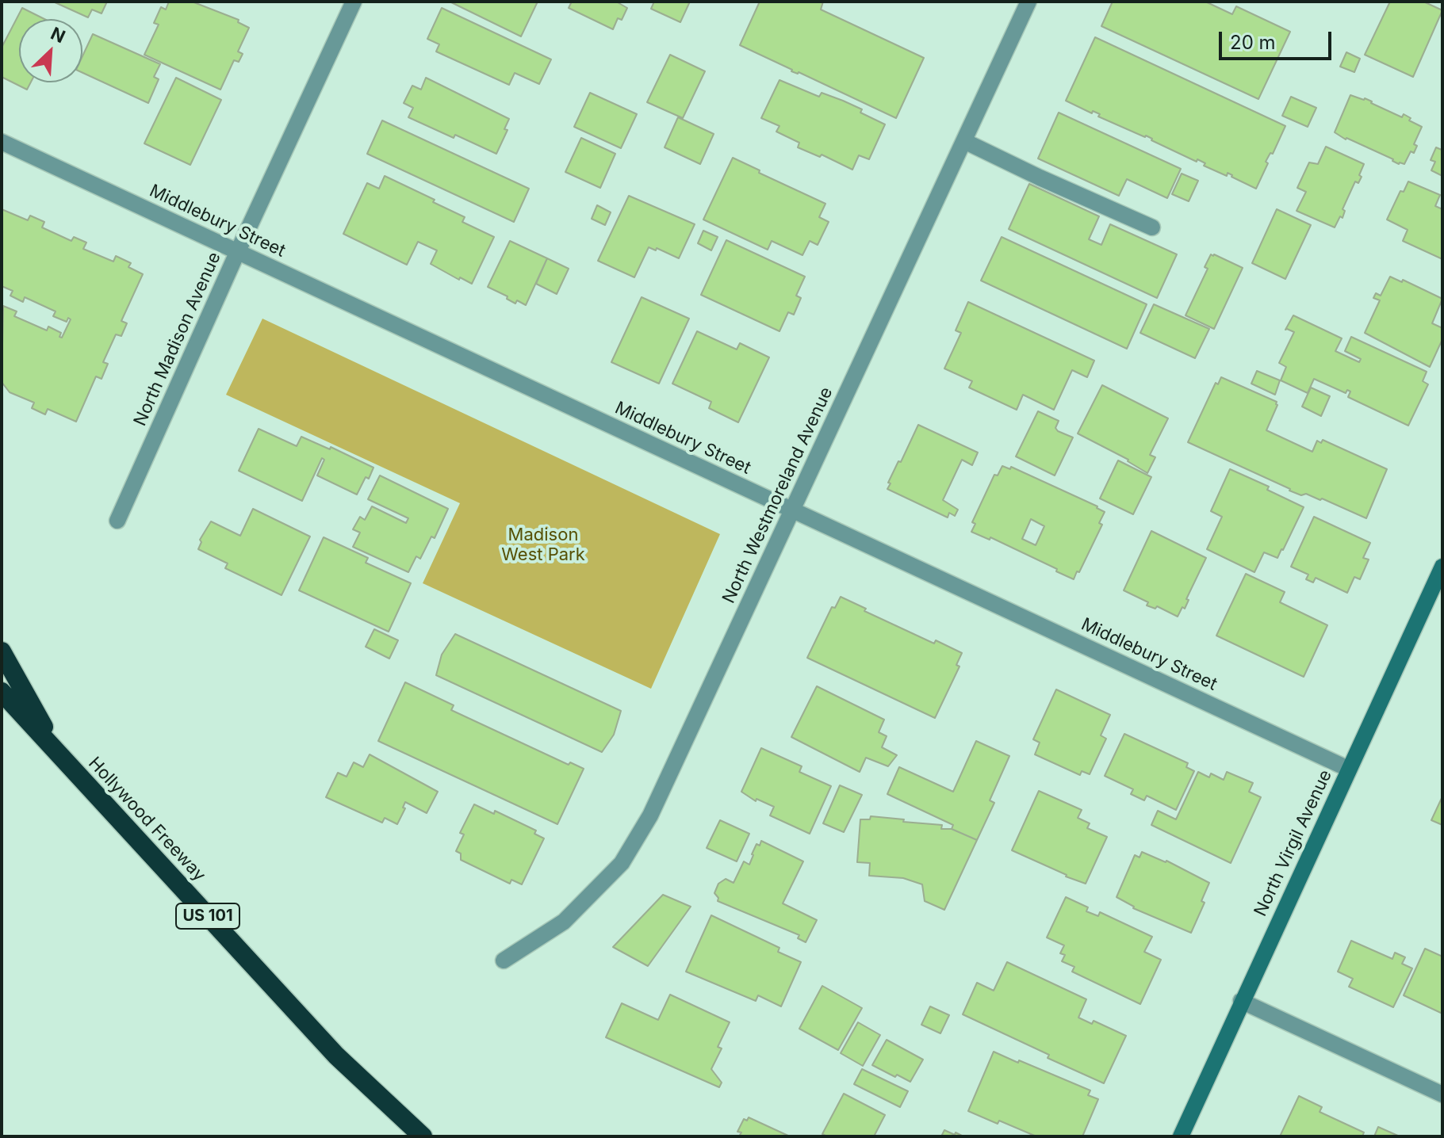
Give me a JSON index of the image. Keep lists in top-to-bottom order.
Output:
{
  "streets": {
    "highway": ["Hollywood Freeway", "US 101"],
    "main road": ["North Virgil Avenue"],
    "street": ["Middlebury Street", "North Madison Avenue", "North Westmoreland Avenue"]
  },
  "crossings": [
    ["Middlebury Street", "North Madison Avenue"],
    ["Middlebury Street", "North Westmoreland Avenue"],
    ["Middlebury Street", "North Virgil Avenue"]
  ],
  "parks": ["Madison West Park"],
  "scale_bar": "20 m",
  "north": "top right"
}
